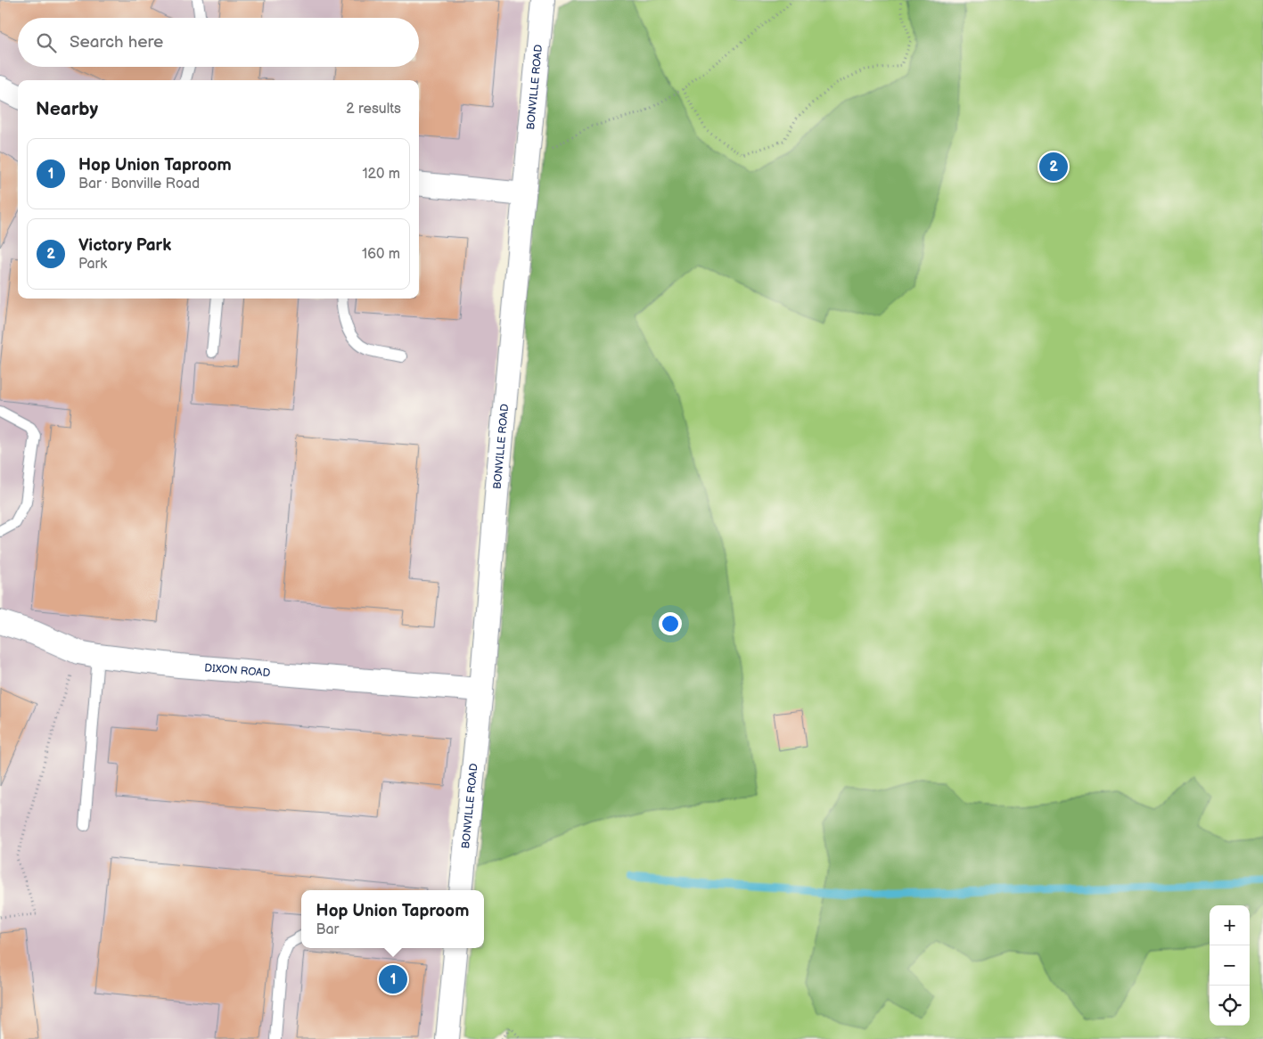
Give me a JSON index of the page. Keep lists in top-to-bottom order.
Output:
{
  "streets": {
    "street": ["BONVILLE ROAD", "DIXON ROAD"]
  },
  "crossings": [
    ["BONVILLE ROAD", "DIXON ROAD"]
  ],
  "page": {
    "search": "Search here",
    "heading": ["Nearby", "2 results"],
    "list": [
      {
        "mark": "1",
        "name": "Hop Union Taproom",
        "note": "Bar · Bonville Road",
        "value": "120 m"
      },
      {
        "mark": "2",
        "name": "Victory Park",
        "note": "Park",
        "value": "160 m"
      }
    ],
    "pins": ["2", "1"],
    "popup": ["Hop Union Taproom", "Bar"],
    "map_buttons": ["+", "−"]
  }
}
